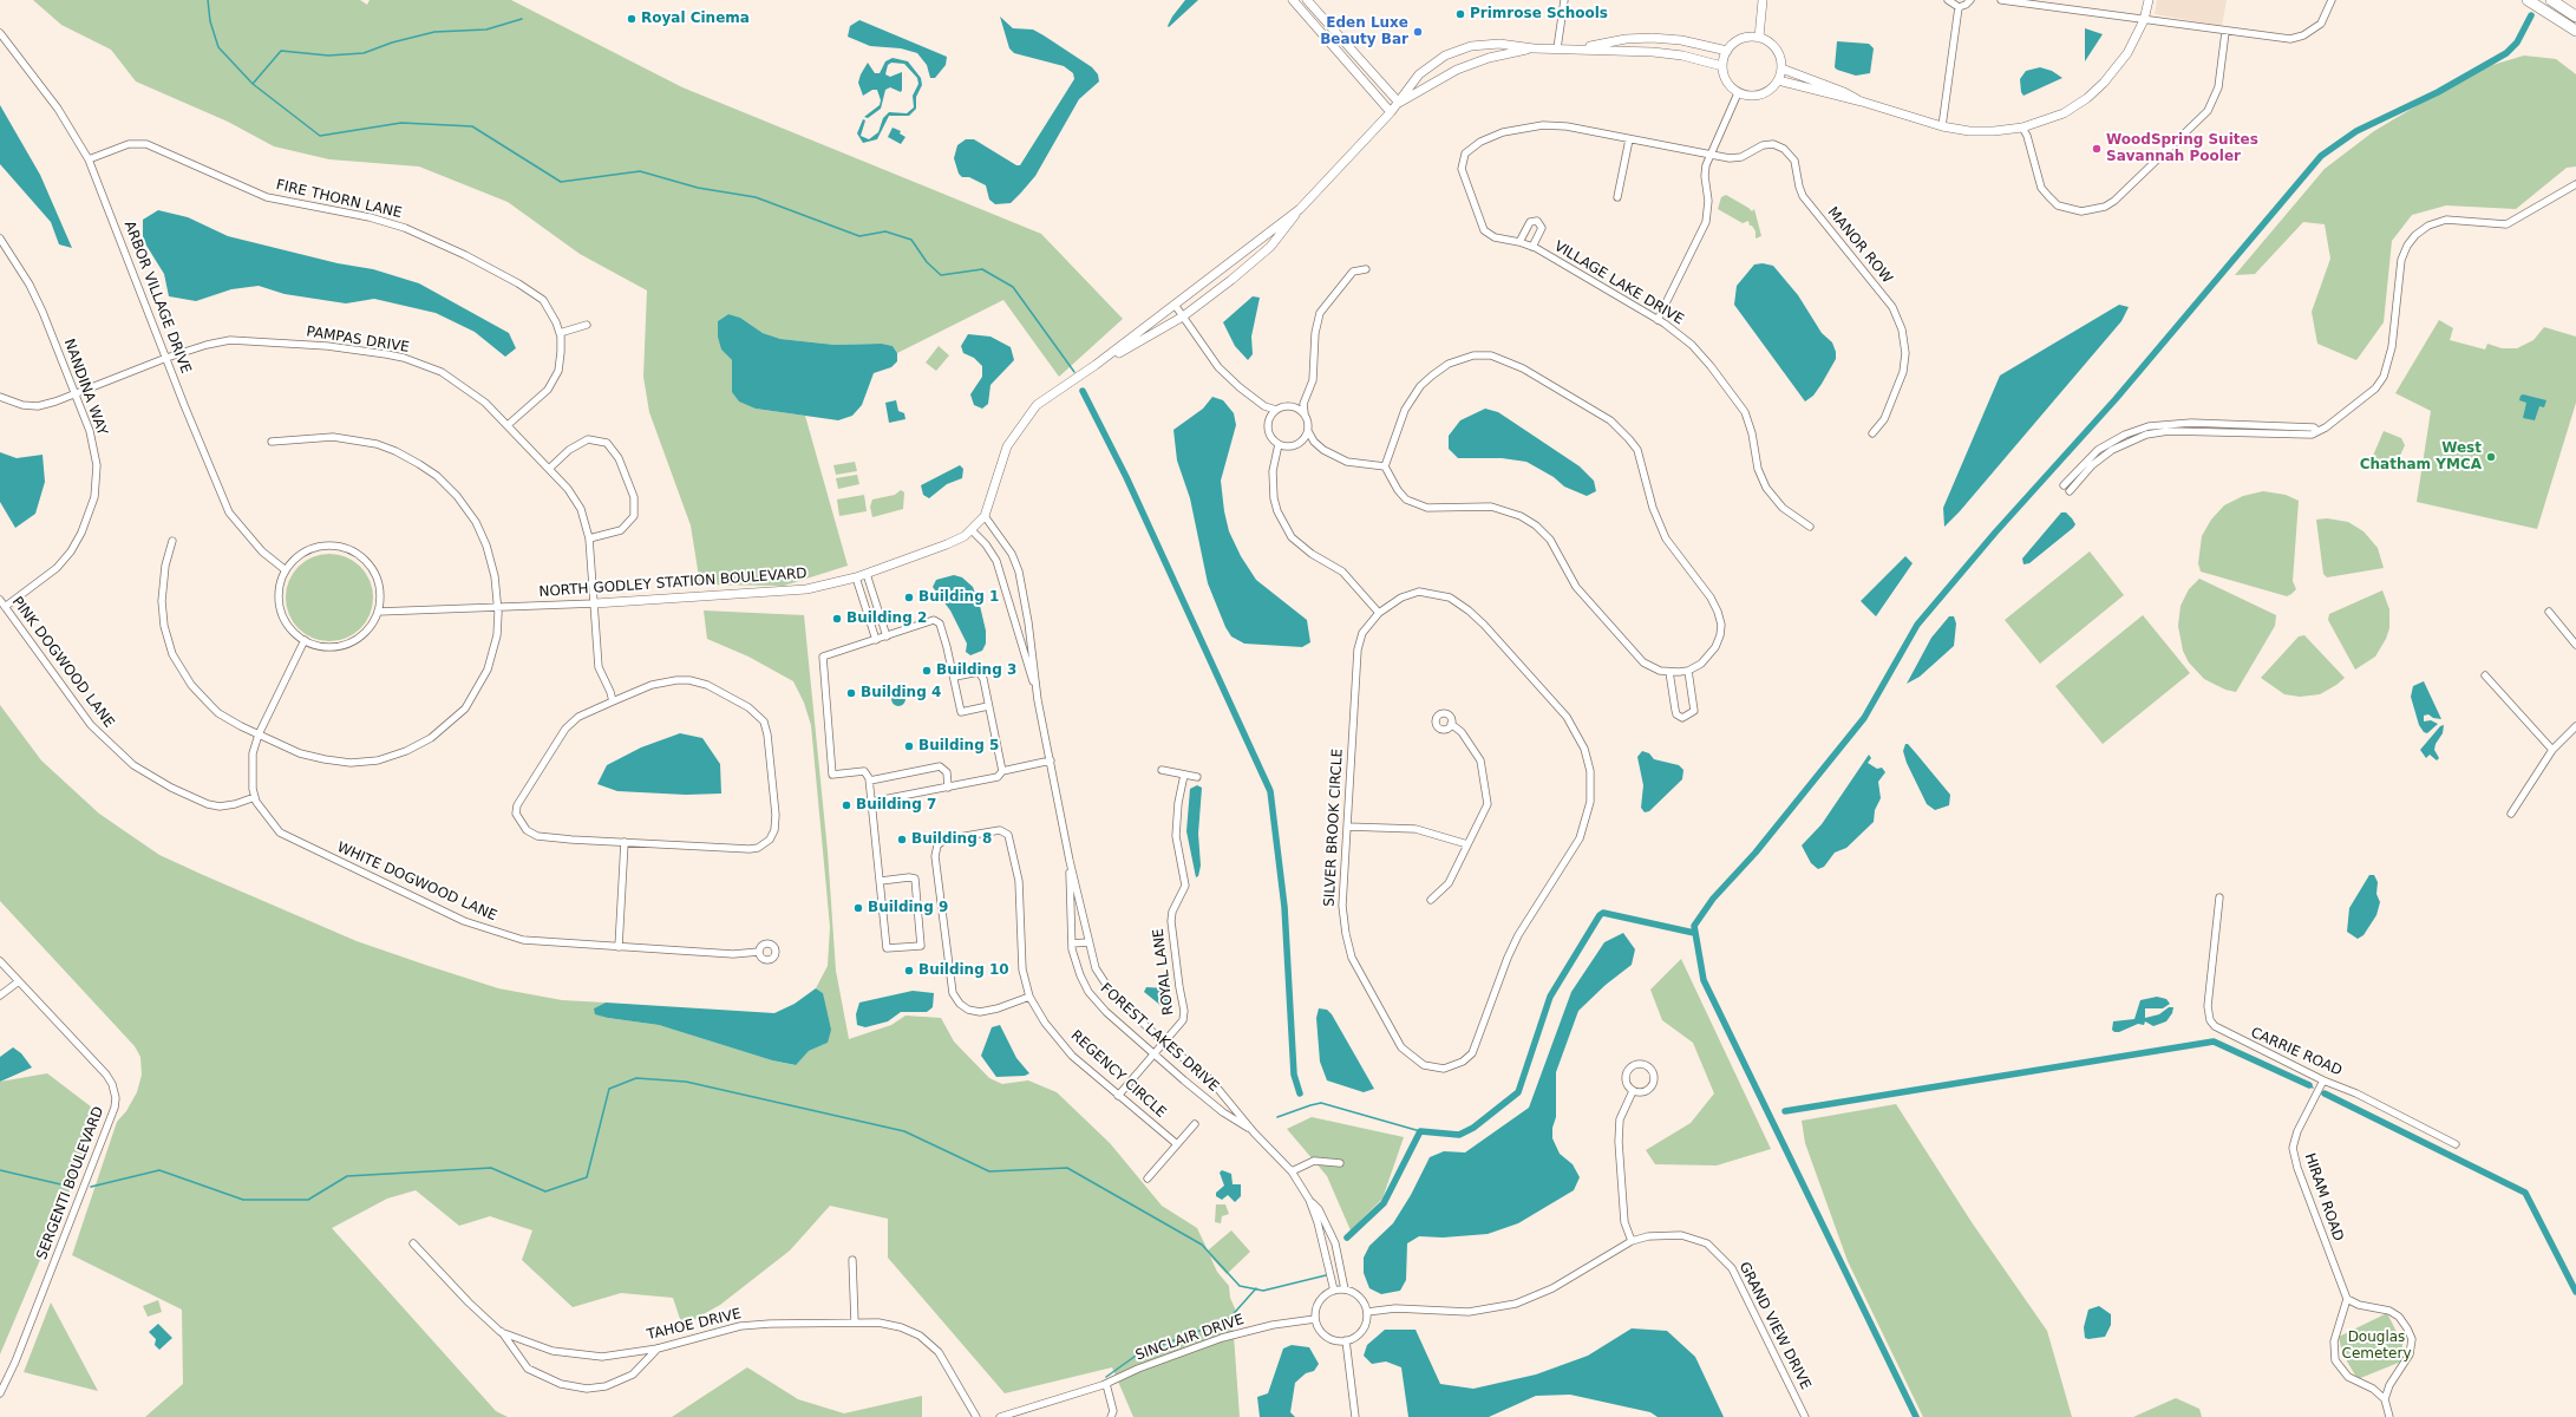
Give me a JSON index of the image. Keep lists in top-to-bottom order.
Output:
{
  "streets": {
    "street": [
      "FIRE THORN LANE",
      "MANOR ROW",
      "VILLAGE LAKE DRIVE",
      "ARBOR VILLAGE DRIVE",
      "PAMPAS DRIVE",
      "NANDINA WAY",
      "NORTH GODLEY STATION BOULEVARD",
      "PINK DOGWOOD LANE",
      "SILVER BROOK CIRCLE",
      "WHITE DOGWOOD LANE",
      "ROYAL LANE",
      "FOREST LAKES DRIVE",
      "CARRIE ROAD",
      "REGENCY CIRCLE",
      "SERGENTI BOULEVARD",
      "HIRAM ROAD",
      "TAHOE DRIVE",
      "GRAND VIEW DRIVE",
      "SINCLAIR DRIVE"
    ]
  },
  "crossings": [
    ["FIRE THORN LANE", "ARBOR VILLAGE DRIVE"],
    ["FIRE THORN LANE", "PAMPAS DRIVE"],
    ["MANOR ROW", "VILLAGE LAKE DRIVE"],
    ["ARBOR VILLAGE DRIVE", "PAMPAS DRIVE"],
    ["ARBOR VILLAGE DRIVE", "NORTH GODLEY STATION BOULEVARD"],
    ["ARBOR VILLAGE DRIVE", "WHITE DOGWOOD LANE"],
    ["PAMPAS DRIVE", "NANDINA WAY"],
    ["PAMPAS DRIVE", "NORTH GODLEY STATION BOULEVARD"],
    ["NANDINA WAY", "PINK DOGWOOD LANE"],
    ["NORTH GODLEY STATION BOULEVARD", "WHITE DOGWOOD LANE"],
    ["NORTH GODLEY STATION BOULEVARD", "FOREST LAKES DRIVE"],
    ["PINK DOGWOOD LANE", "WHITE DOGWOOD LANE"],
    ["ROYAL LANE", "FOREST LAKES DRIVE"],
    ["ROYAL LANE", "REGENCY CIRCLE"],
    ["FOREST LAKES DRIVE", "GRAND VIEW DRIVE"],
    ["FOREST LAKES DRIVE", "SINCLAIR DRIVE"],
    ["CARRIE ROAD", "HIRAM ROAD"],
    ["GRAND VIEW DRIVE", "SINCLAIR DRIVE"]
  ],
  "parks": ["Douglas Cemetery"],
  "places": [
    "Primrose Schools",
    "Royal Cinema",
    "Eden Luxe Beauty Bar",
    "WoodSpring Suites Savannah Pooler",
    "West Chatham YMCA",
    "Building 1",
    "Building 2",
    "Building 3",
    "Building 4",
    "Building 5",
    "Building 7",
    "Building 8",
    "Building 9",
    "Building 10"
  ]
}
